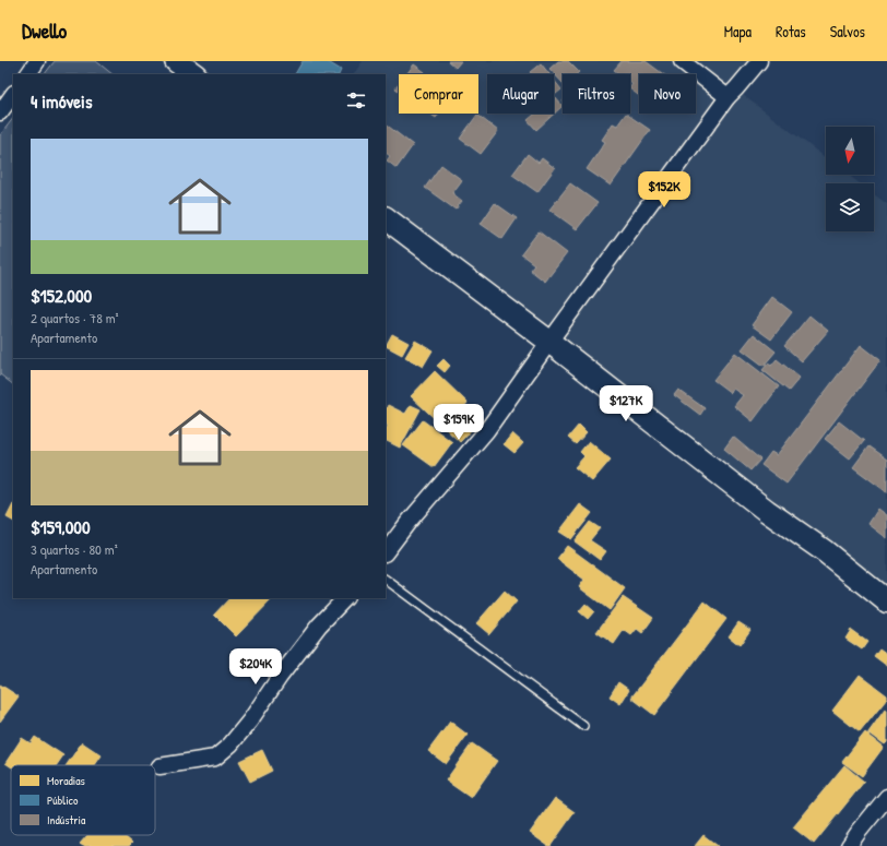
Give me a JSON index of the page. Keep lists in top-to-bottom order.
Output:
{
  "legend": ["Moradias", "Público", "Indústria"],
  "north": "bottom",
  "page": {
    "header": "Dwello",
    "nav": ["Mapa", "Rotas", "Salvos"],
    "chip": [
      "Comprar",
      "Alugar",
      "Filtros",
      "Novo"
    ],
    "heading": "4 imóveis",
    "list": [
      {
        "name": "$152,000",
        "note": "2 quartos · 78 m² · Apartamento"
      },
      {
        "name": "$159,000",
        "note": "3 quartos · 80 m² · Apartamento"
      }
    ],
    "price": [
      "$152K",
      "$127K",
      "$159K",
      "$204K"
    ]
  }
}
